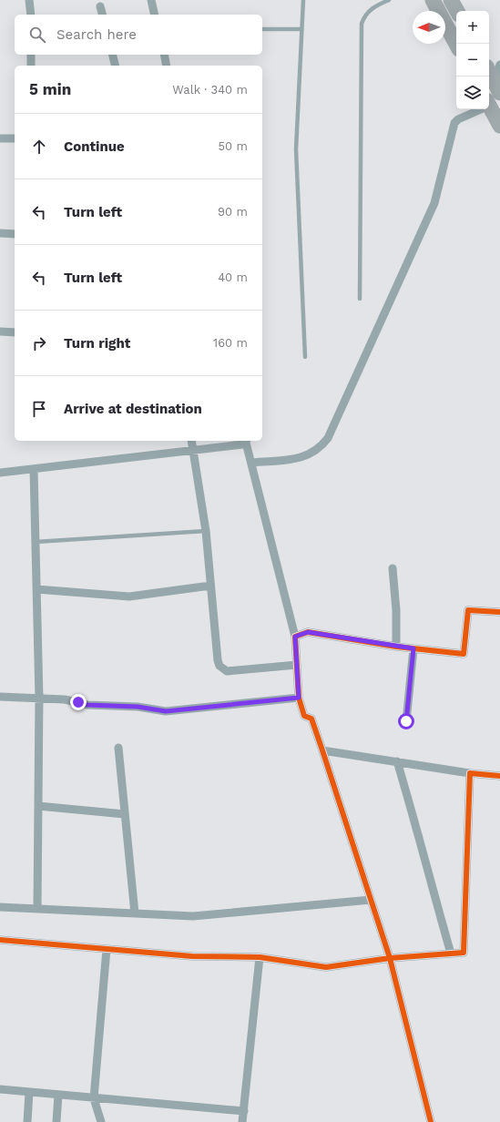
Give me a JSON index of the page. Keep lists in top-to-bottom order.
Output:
{
  "north": "left",
  "page": {
    "map_buttons": ["+", "−"],
    "search": "Search here",
    "heading": ["5 min", "Walk · 340 m"],
    "list": [
      ["Continue", "50 m"],
      ["Turn left", "90 m"],
      ["Turn left", "40 m"],
      ["Turn right", "160 m"],
      "Arrive at destination"
    ]
  }
}
